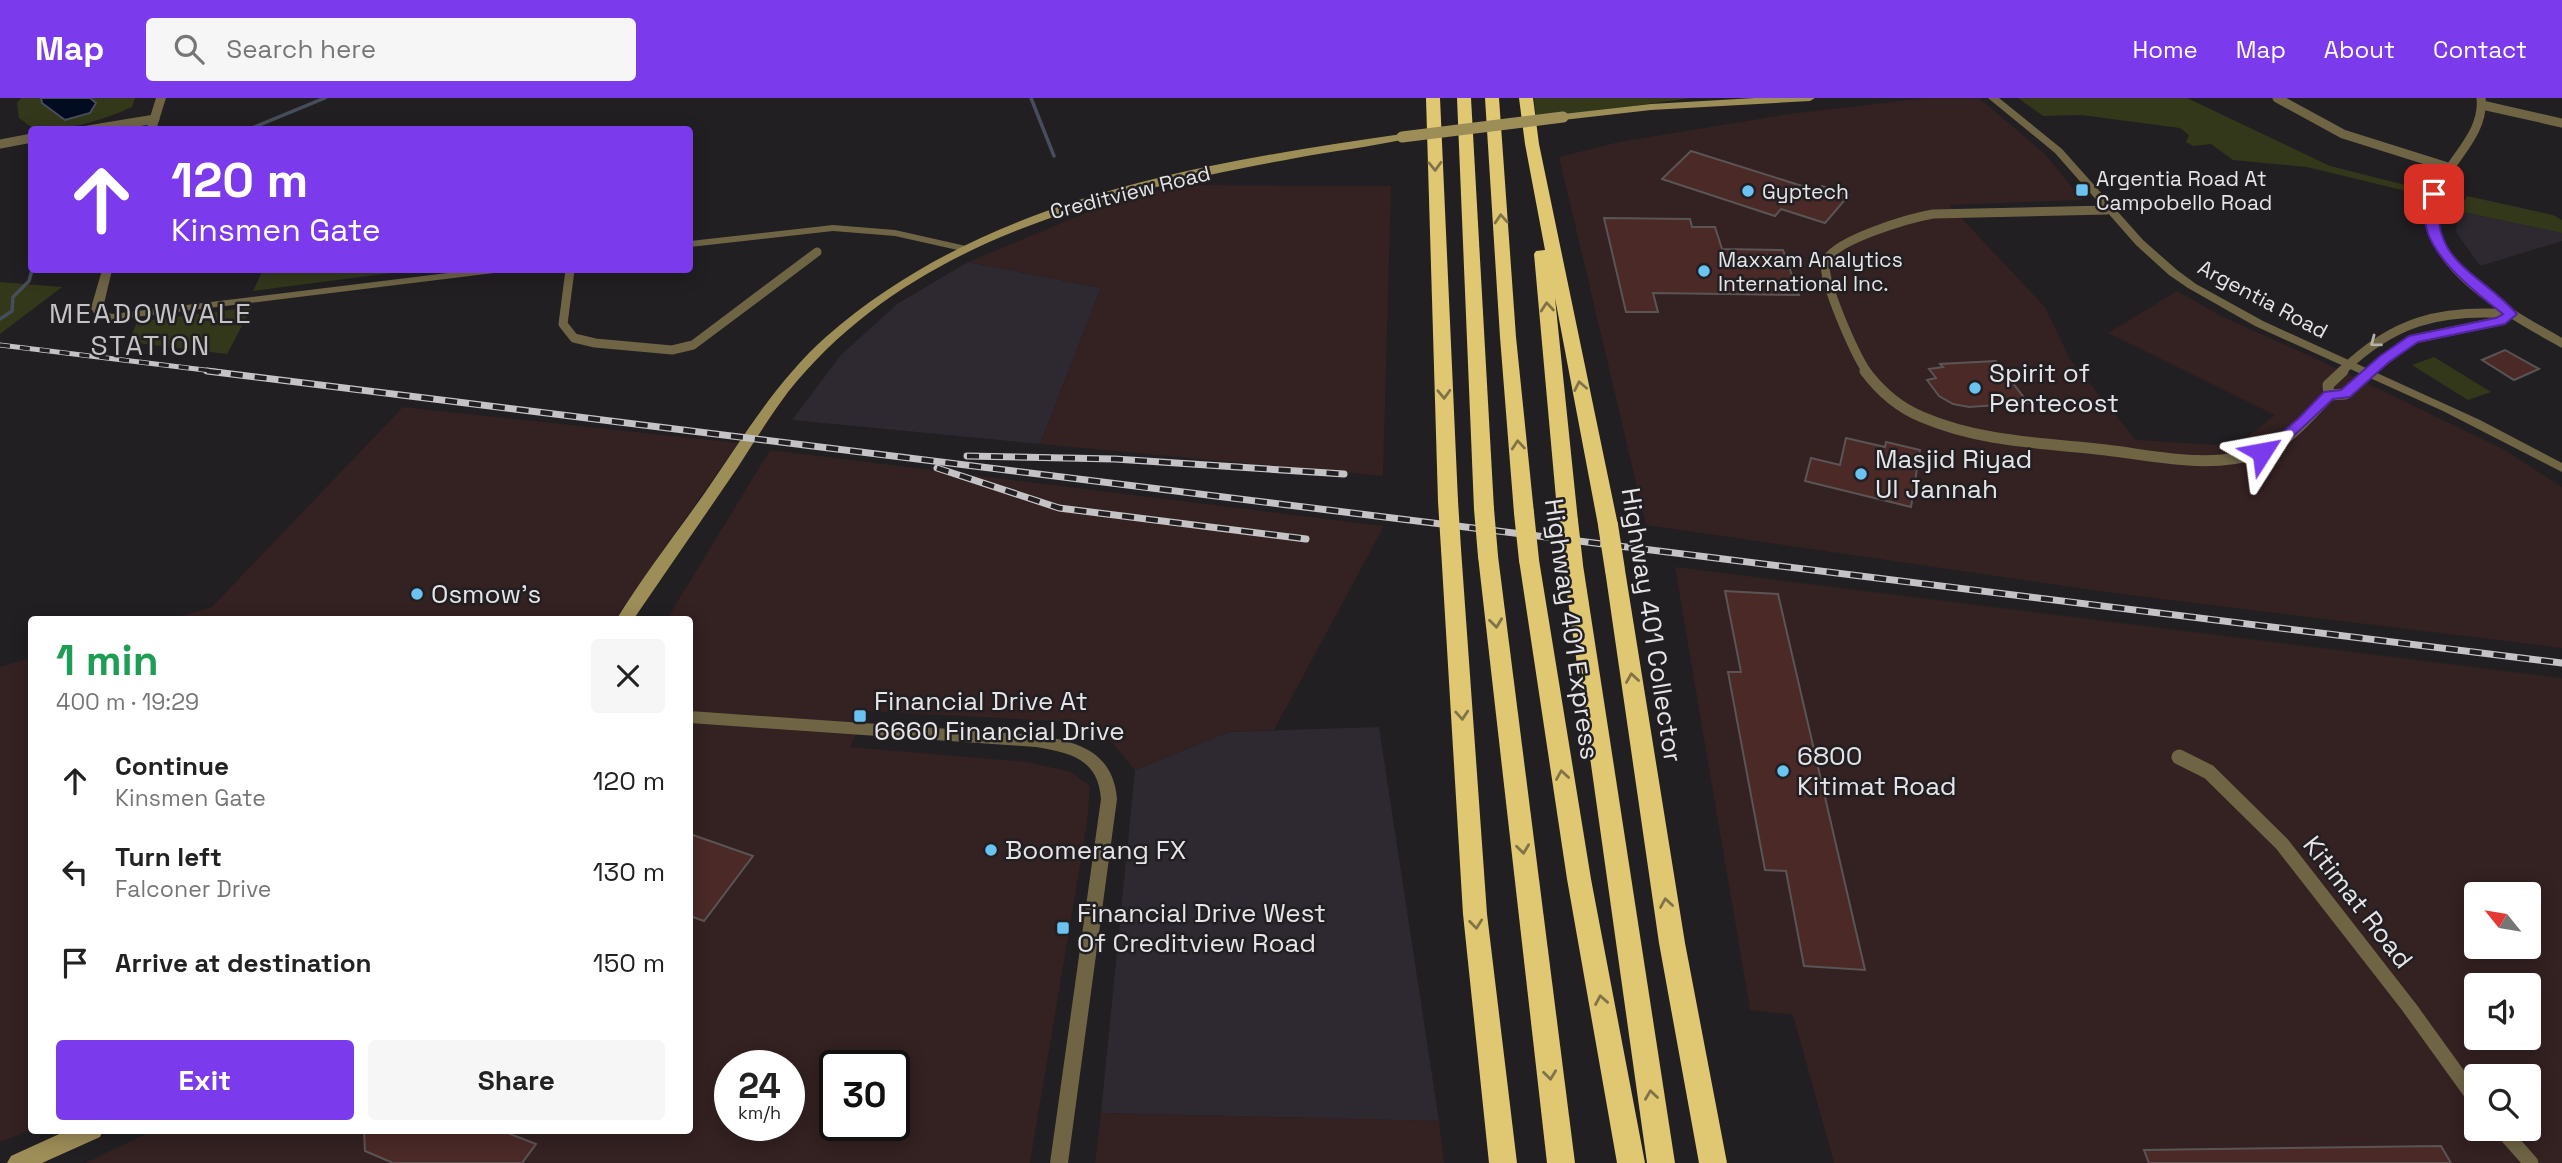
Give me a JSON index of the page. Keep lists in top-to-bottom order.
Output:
{
  "streets": {
    "highway": ["Highway 401 Collector", "Highway 401 Express"],
    "main road": ["Creditview Road"],
    "street": ["Argentia Road", "Kitimat Road"]
  },
  "districts": ["MEADOWVALE STATION"],
  "places": {
    "transit": ["Argentia Road At Campobello Road", "Financial Drive At 6660 Financial Drive", "Financial Drive West Of Creditview Road"],
    "other": [
      "Gyptech",
      "Maxxam Analytics International Inc.",
      "Spirit of Pentecost",
      "Masjid Riyad Ul Jannah",
      "Osmow's",
      "6800 Kitimat Road",
      "Boomerang FX"
    ]
  },
  "north": "top left",
  "page": {
    "header": "Map",
    "search": "Search here",
    "nav": [
      "Home",
      "Map",
      "About",
      "Contact"
    ],
    "turn": ["120 m", "Kinsmen Gate"],
    "heading": ["1 min", "400 m · 19:29"],
    "list": [
      {
        "name": "Continue",
        "note": "Kinsmen Gate",
        "value": "120 m"
      },
      {
        "name": "Turn left",
        "note": "Falconer Drive",
        "value": "130 m"
      },
      {
        "name": "Arrive at destination",
        "value": "150 m"
      }
    ],
    "buttons": ["Exit", "Share"],
    "speed": "24 km/h",
    "limit": "30"
  }
}
